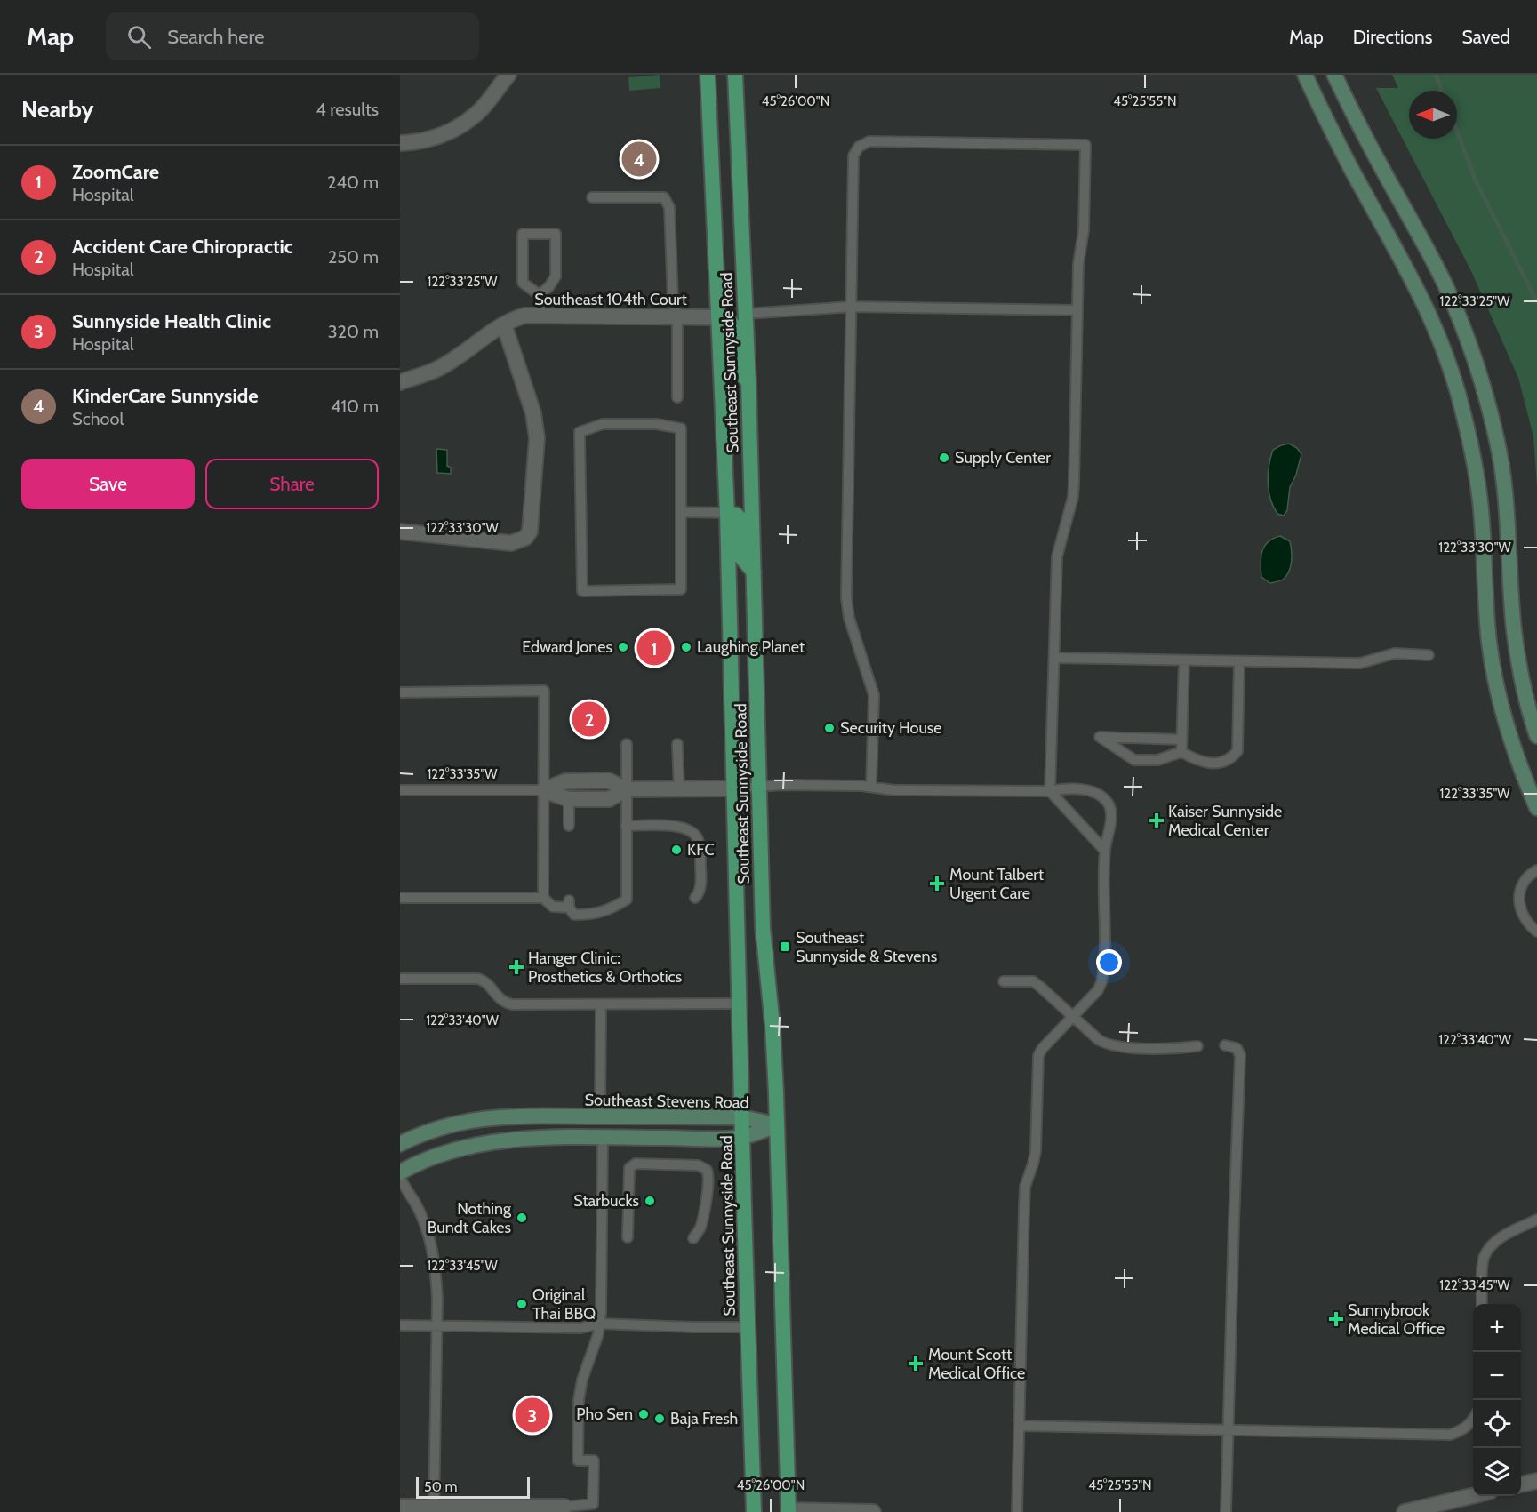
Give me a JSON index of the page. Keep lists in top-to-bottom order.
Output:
{
  "streets": {
    "main road": ["Southeast Sunnyside Road", "Southeast Stevens Road"],
    "street": ["Southeast 104th Court"]
  },
  "crossings": [
    ["Southeast 104th Court", "Southeast Sunnyside Road"],
    ["Southeast Sunnyside Road", "Southeast Stevens Road"]
  ],
  "places": {
    "other": [
      "Supply Center",
      "Edward Jones",
      "Laughing Planet",
      "Security House",
      "KFC",
      "Starbucks",
      "Nothing Bundt Cakes",
      "Original Thai BBQ",
      "Pho Sen",
      "Baja Fresh"
    ],
    "health": [
      "Kaiser Sunnyside Medical Center",
      "Mount Talbert Urgent Care",
      "Hanger Clinic: Prosthetics & Orthotics",
      "Sunnybrook Medical Office",
      "Mount Scott Medical Office"
    ],
    "transit": ["Southeast Sunnyside & Stevens"]
  },
  "scale_bar": "50 m",
  "north": "left",
  "page": {
    "header": "Map",
    "search": "Search here",
    "nav": ["Map", "Directions", "Saved"],
    "heading": ["Nearby", "4 results"],
    "pins": [
      "4",
      "1",
      "2",
      "3"
    ],
    "list": [
      {
        "mark": "1",
        "name": "ZoomCare",
        "note": "Hospital",
        "value": "240 m"
      },
      {
        "mark": "2",
        "name": "Accident Care Chiropractic",
        "note": "Hospital",
        "value": "250 m"
      },
      {
        "mark": "3",
        "name": "Sunnyside Health Clinic",
        "note": "Hospital",
        "value": "320 m"
      },
      {
        "mark": "4",
        "name": "KinderCare Sunnyside",
        "note": "School",
        "value": "410 m"
      }
    ],
    "buttons": ["Save", "Share"],
    "map_buttons": ["+", "−"],
    "scale": "50 m"
  },
  "coordinates": [
    "45°26'00\"N",
    "45°25'55\"N",
    "122°33'25\"W",
    "122°33'30\"W",
    "122°33'35\"W",
    "122°33'40\"W",
    "122°33'45\"W"
  ]
}
